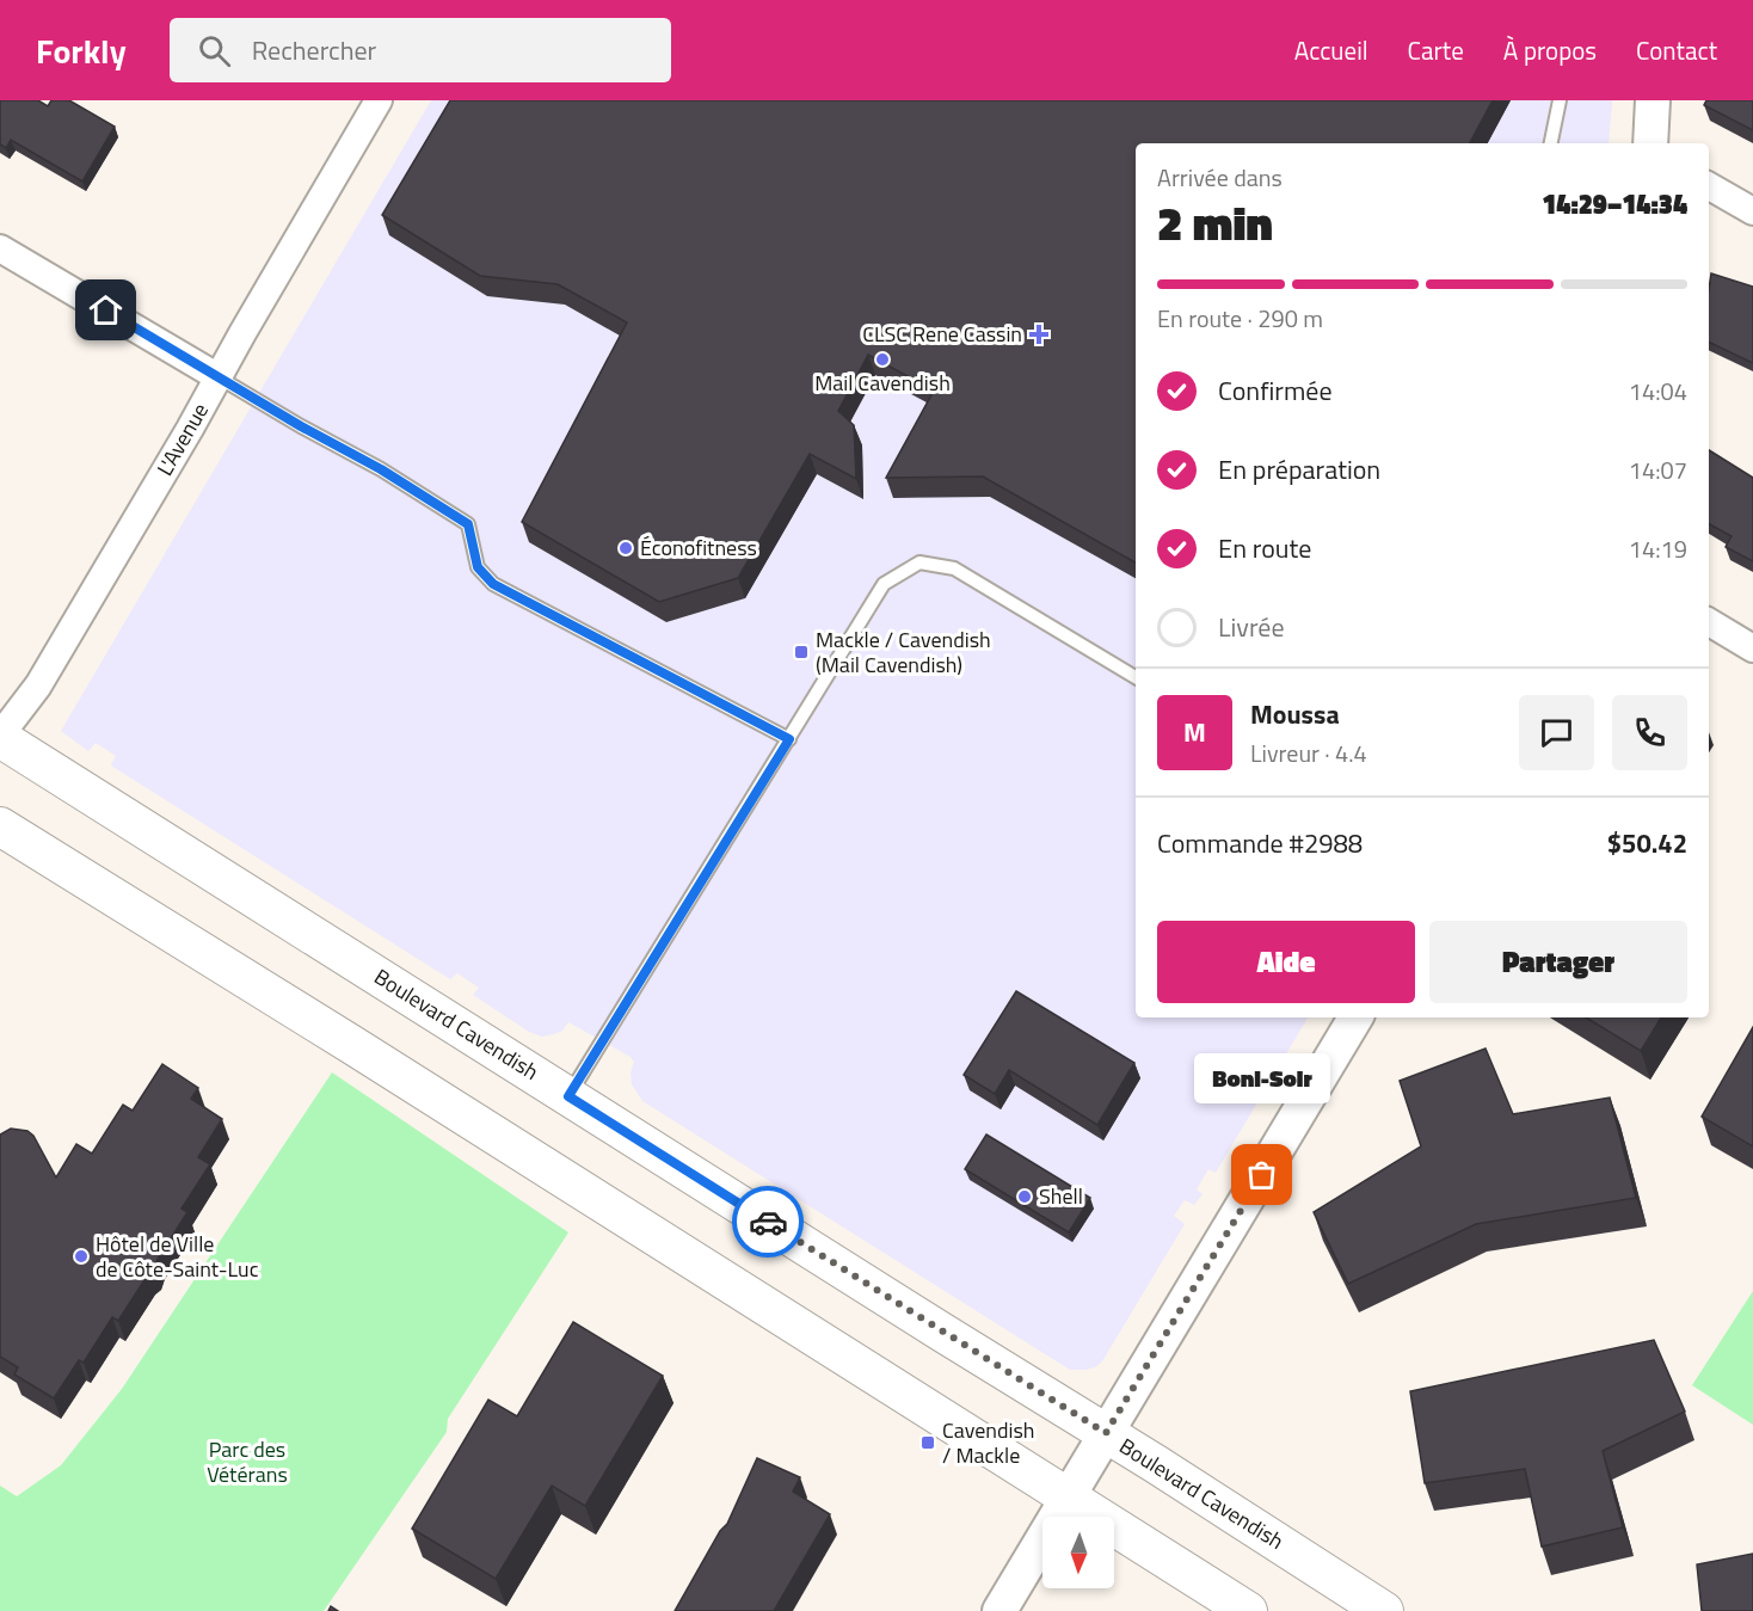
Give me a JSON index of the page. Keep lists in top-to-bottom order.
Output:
{
  "streets": {
    "main road": ["Boulevard Cavendish"],
    "street": ["L'Avenue"]
  },
  "crossings": [
    ["L'Avenue", "Boulevard Cavendish"]
  ],
  "parks": ["Parc des Vétérans"],
  "places": {
    "health": ["CLSC Rene Cassin"],
    "other": [
      "Mail Cavendish",
      "Éconofitness",
      "Boni-Soir",
      "Shell",
      "Hôtel de Ville de Côte-Saint-Luc"
    ],
    "transit": ["Mackle / Cavendish (Mail Cavendish)", "Cavendish / Mackle"]
  },
  "north": "bottom",
  "page": {
    "header": "Forkly",
    "search": "Rechercher",
    "nav": [
      "Accueil",
      "Carte",
      "À propos",
      "Contact"
    ],
    "heading": ["2 min", "Arrivée dans", "14:29–14:34"],
    "panel": [
      "Moussa",
      "Livreur · 4.4",
      "Commande #2988",
      "$50.42"
    ],
    "bar": "En route · 290 m",
    "list": [
      ["Confirmée", "14:04"],
      ["En préparation", "14:07"],
      ["En route", "14:19"],
      "Livrée"
    ],
    "round": "M",
    "buttons": ["Aide", "Partager"],
    "bubble": "Boni-Soir"
  }
}
